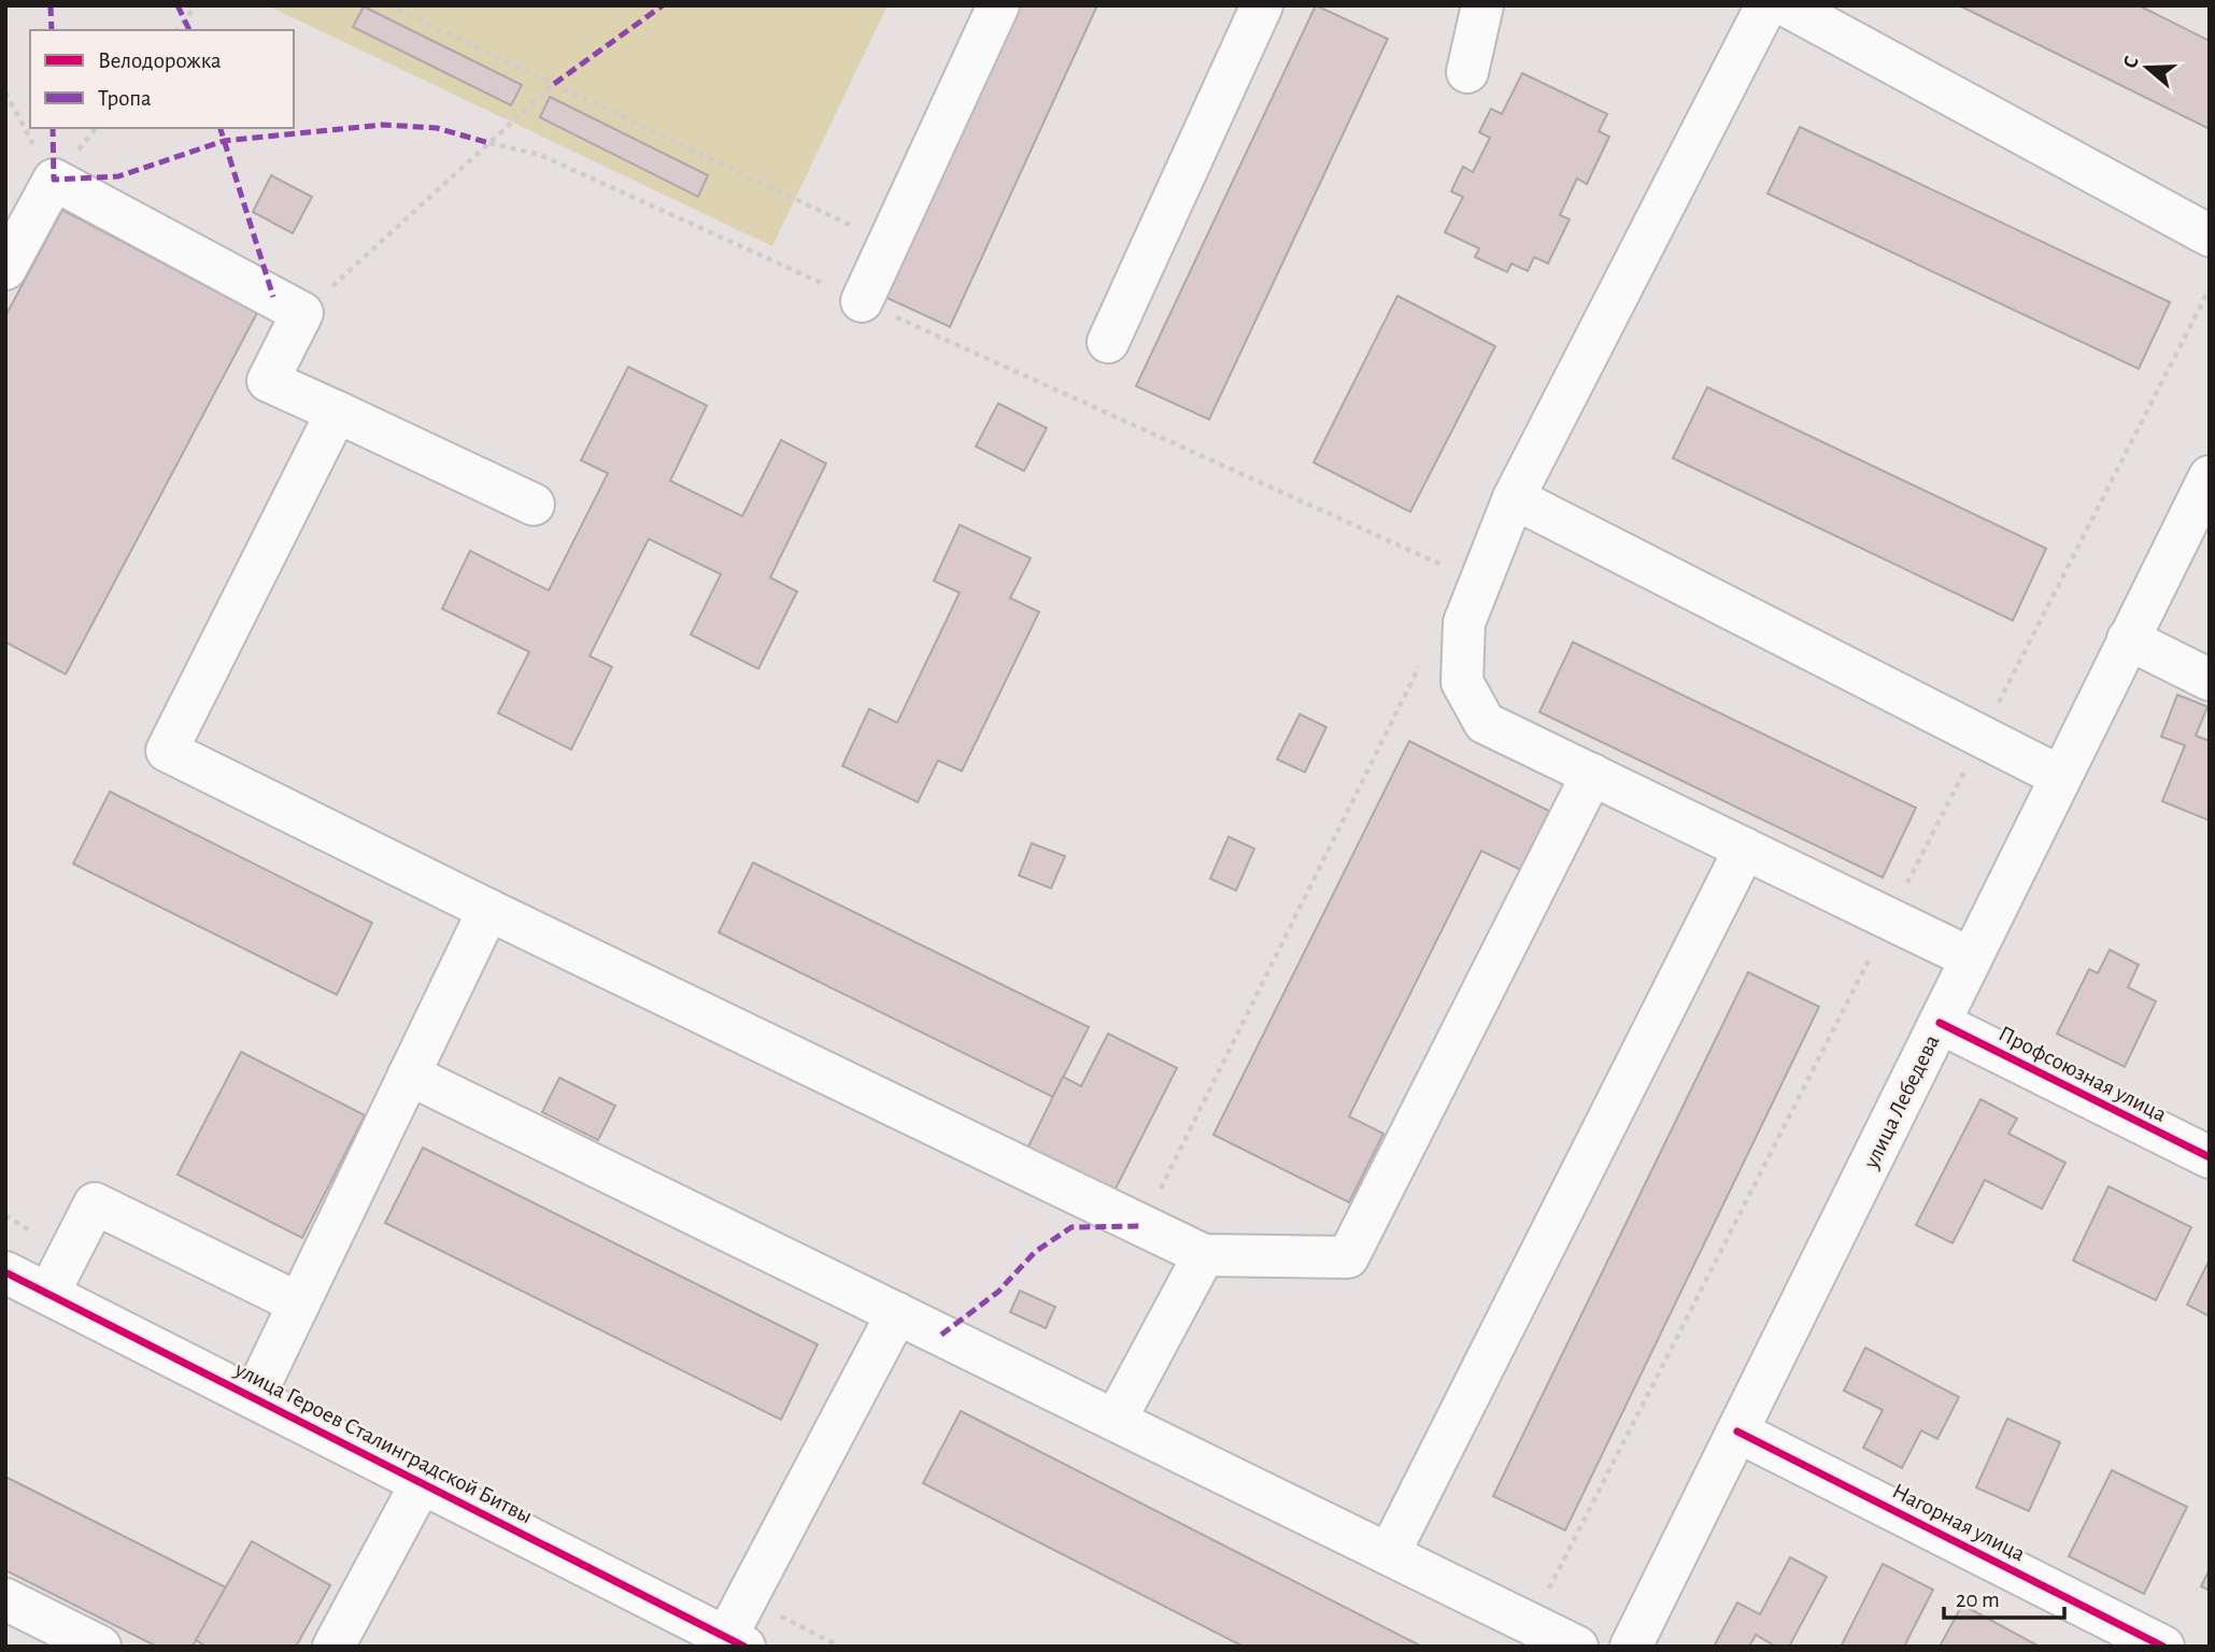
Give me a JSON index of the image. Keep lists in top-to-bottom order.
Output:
{
  "streets": {
    "street": [
      "Профсоюзная улица",
      "улица Лебедева",
      "улица Героев Сталинградской Битвы",
      "Нагорная улица"
    ]
  },
  "crossings": [
    ["Профсоюзная улица", "улица Лебедева"],
    ["улица Лебедева", "Нагорная улица"]
  ],
  "legend": ["Велодорожка", "Тропа"],
  "scale_bar": "20 m",
  "north": "left"
}
